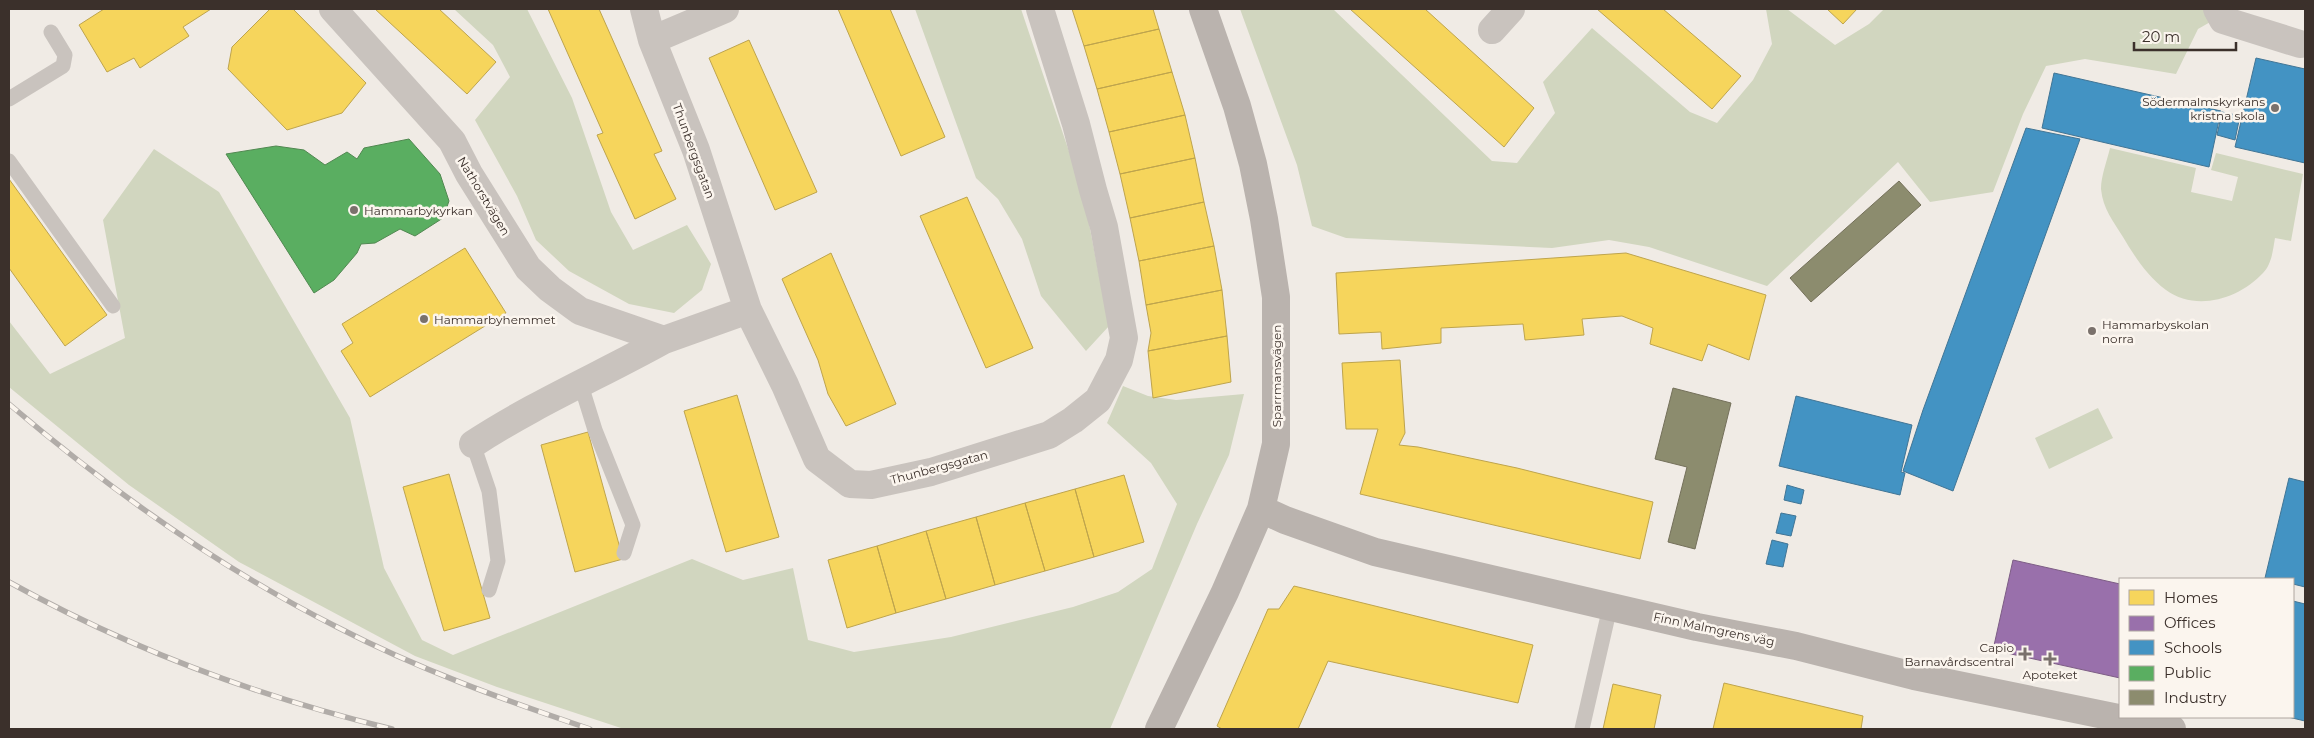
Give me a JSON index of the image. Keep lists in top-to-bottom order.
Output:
{
  "streets": {
    "street": [
      "Thunbergsgatan",
      "Nathorstvägen",
      "Sparrmansvägen",
      "Finn Malmgrens väg"
    ]
  },
  "crossings": [
    ["Sparrmansvägen", "Finn Malmgrens väg"]
  ],
  "places": {
    "other": [
      "Södermalmskyrkans kristna skola",
      "Hammarbykyrkan",
      "Hammarbyhemmet",
      "Hammarbyskolan norra"
    ],
    "health": ["Capio Barnavårdscentral", "Apoteket"]
  },
  "legend": [
    "Homes",
    "Offices",
    "Schools",
    "Public",
    "Industry"
  ],
  "scale_bar": "20 m"
}
